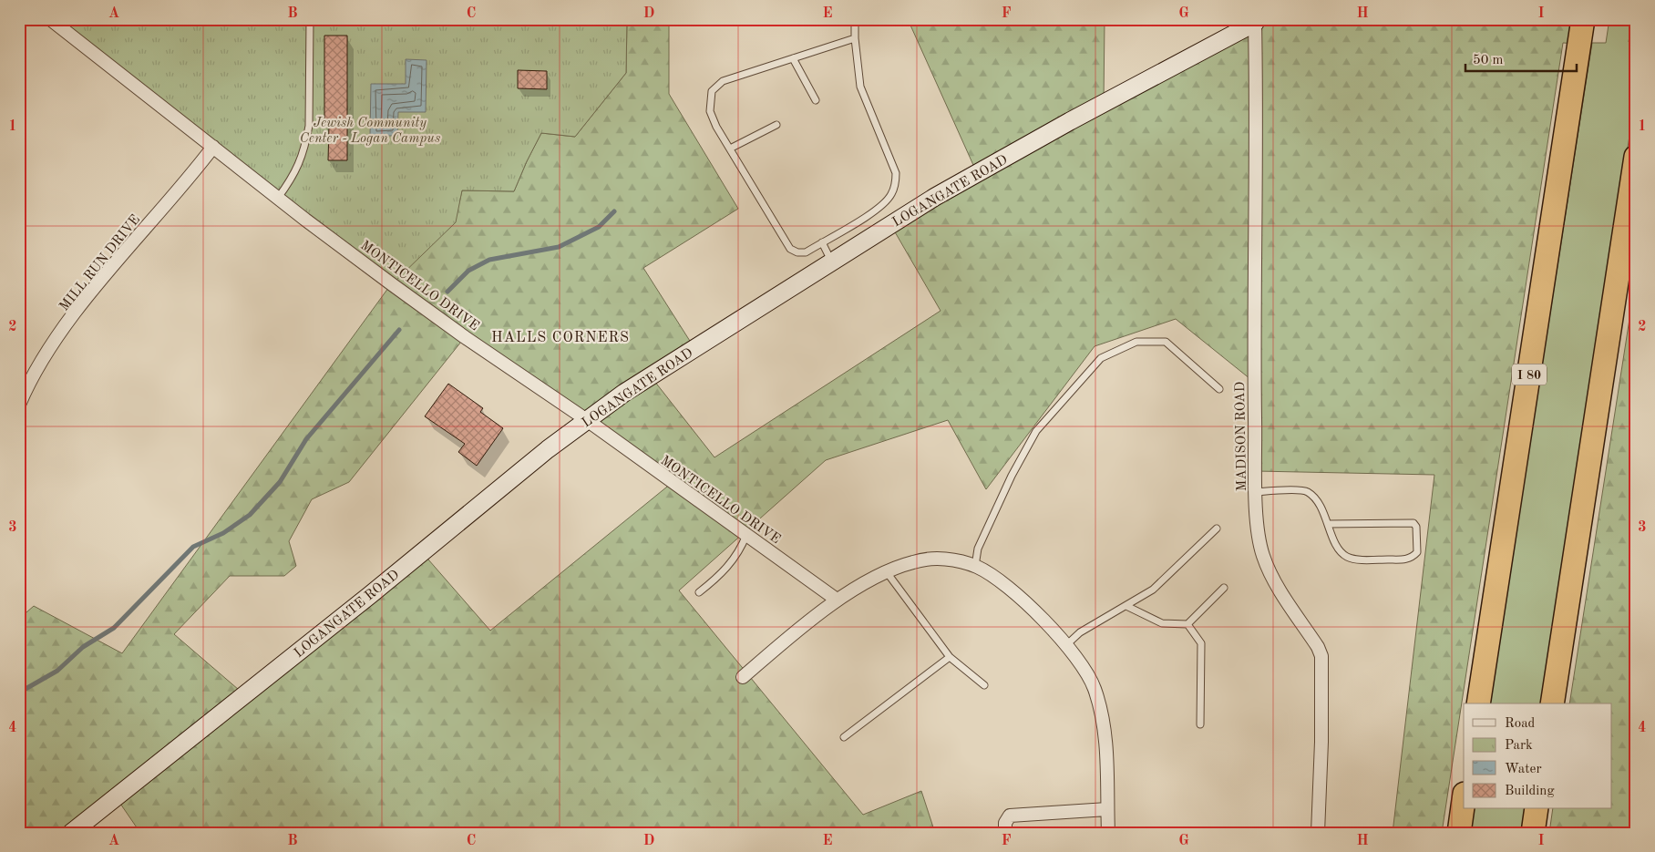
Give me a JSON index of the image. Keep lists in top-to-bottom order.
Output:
{
  "streets": {
    "highway": ["I 80"],
    "street": [
      "LOGANGATE ROAD",
      "MILL RUN DRIVE",
      "MONTICELLO DRIVE",
      "MADISON ROAD"
    ]
  },
  "crossings": [
    ["LOGANGATE ROAD", "MONTICELLO DRIVE"],
    ["LOGANGATE ROAD", "MADISON ROAD"],
    ["MILL RUN DRIVE", "MONTICELLO DRIVE"]
  ],
  "districts": ["HALLS CORNERS"],
  "parks": ["Jewish Community Center - Logan Campus"],
  "legend": [
    "Road",
    "Park",
    "Water",
    "Building"
  ],
  "scale_bar": "50 m",
  "grid": {
    "columns": [
      "A",
      "B",
      "C",
      "D",
      "E",
      "F",
      "G",
      "H",
      "I"
    ],
    "rows": [
      "1",
      "2",
      "3",
      "4"
    ]
  }
}
